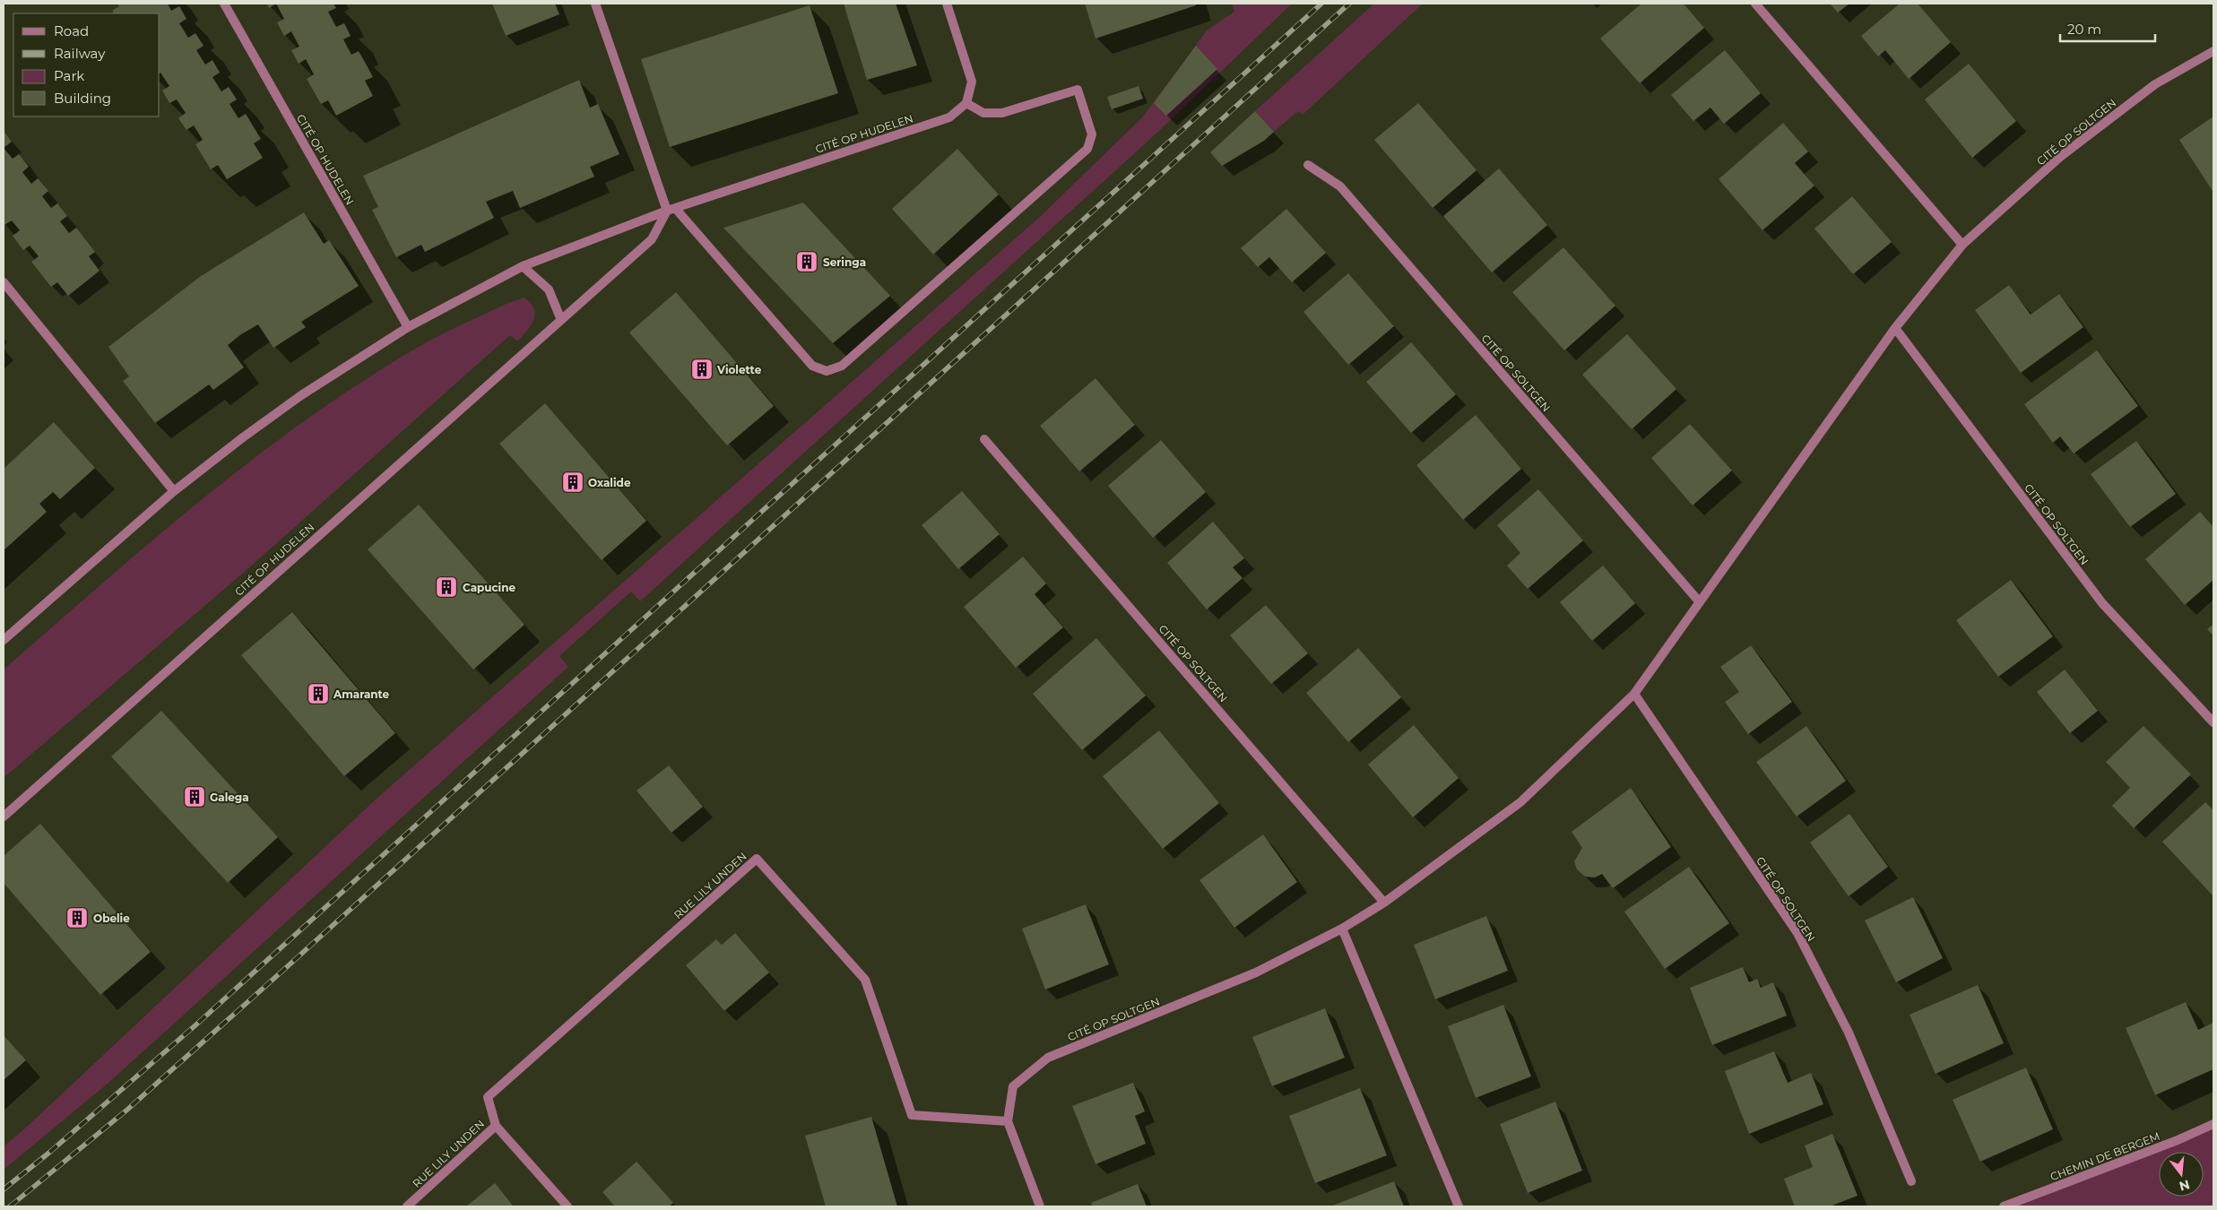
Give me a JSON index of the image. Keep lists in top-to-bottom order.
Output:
{
  "streets": {
    "street": [
      "CITÉ OP SOLTGEN",
      "CITÉ OP HUDELEN",
      "RUE LILY UNDEN",
      "CHEMIN DE BERGEM"
    ]
  },
  "crossings": [
    ["CITÉ OP SOLTGEN", "RUE LILY UNDEN"]
  ],
  "places": {
    "building": [
      "Seringa",
      "Violette",
      "Oxalide",
      "Capucine",
      "Amarante",
      "Galega",
      "Obelie"
    ]
  },
  "legend": [
    "Road",
    "Railway",
    "Park",
    "Building"
  ],
  "scale_bar": "20 m",
  "north": "bottom"
}
